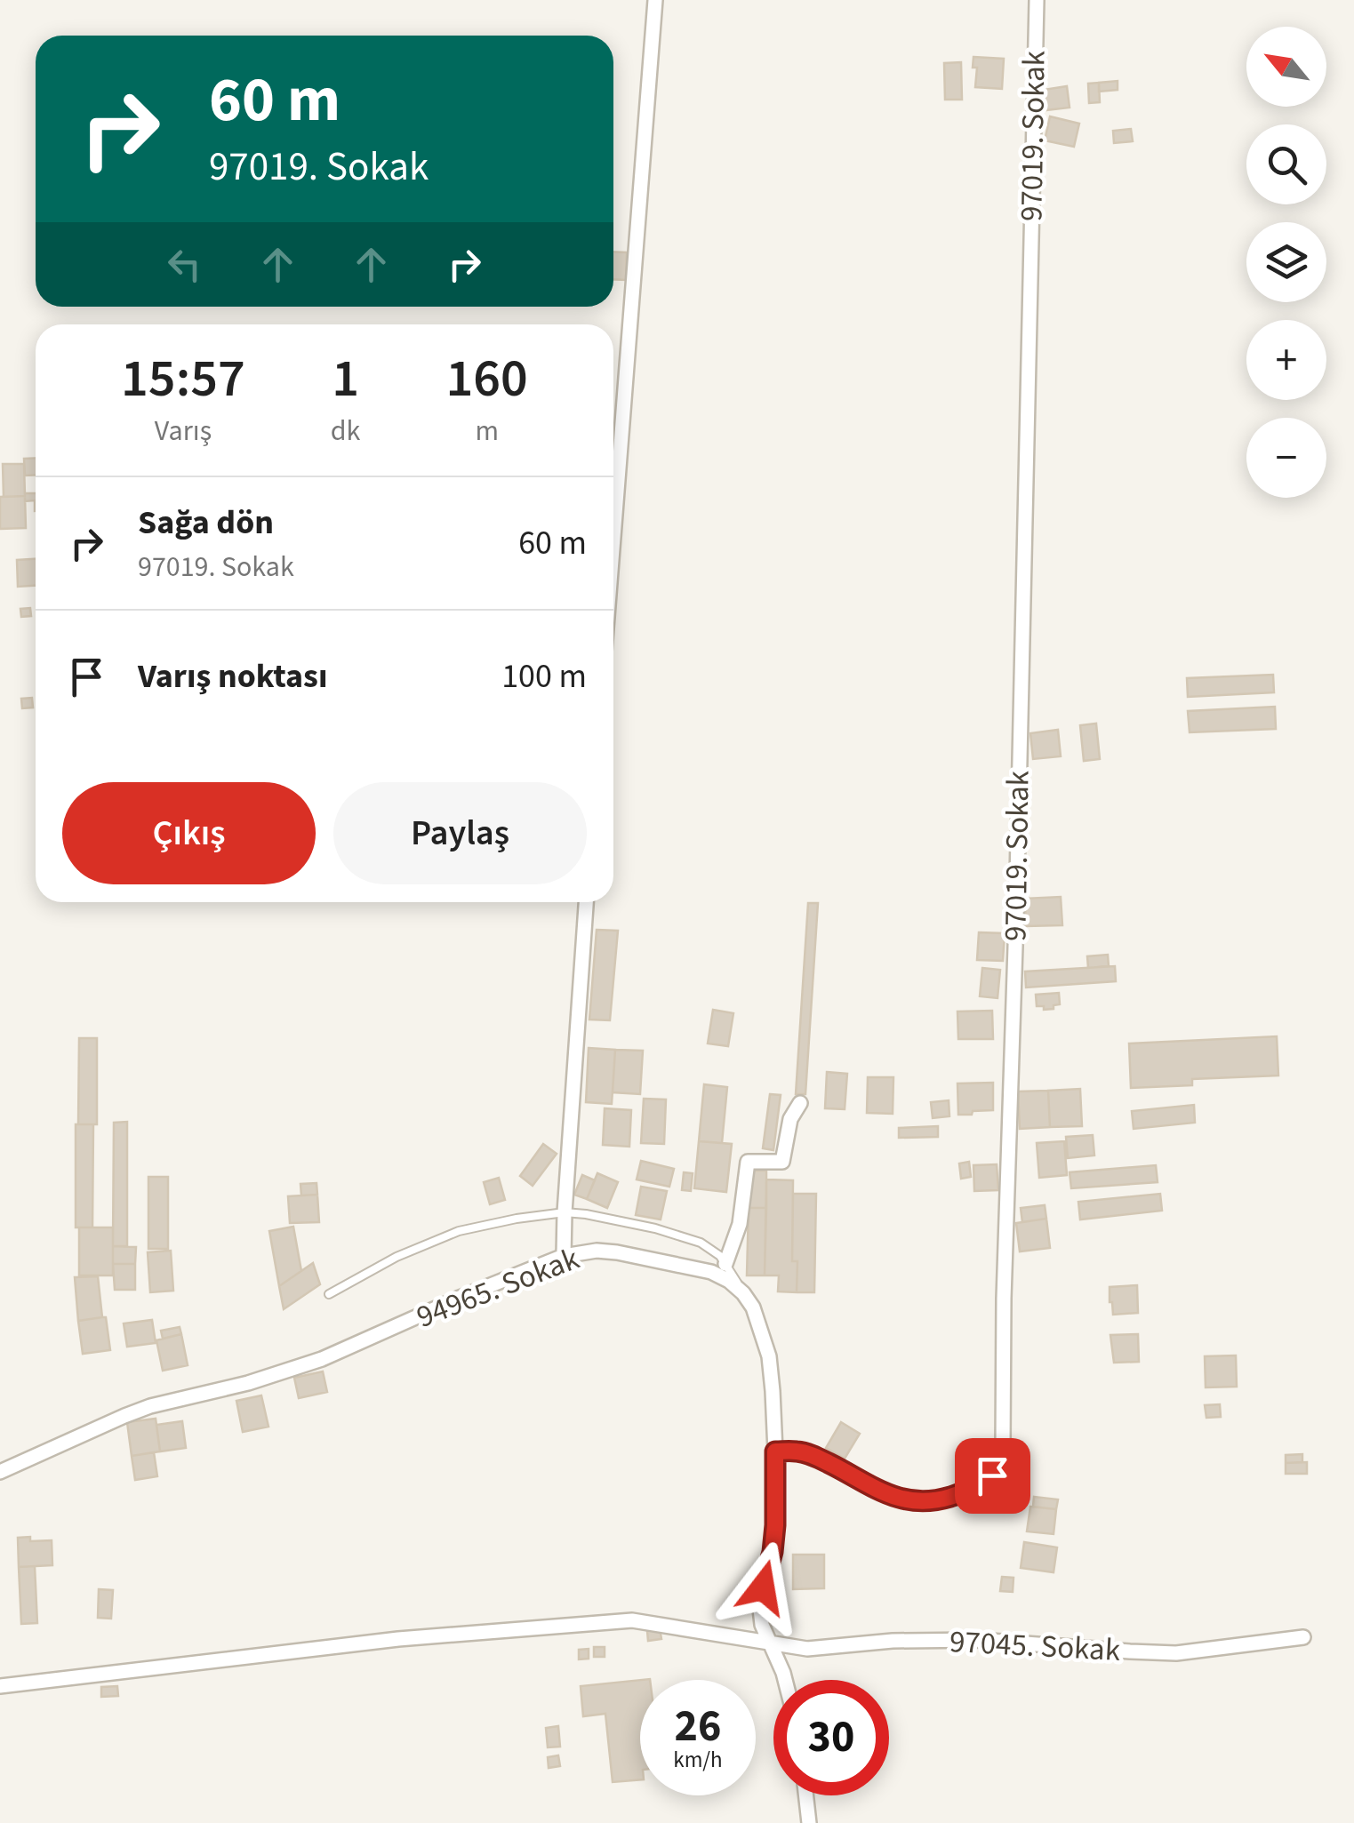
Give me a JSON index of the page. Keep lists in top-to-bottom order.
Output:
{
  "streets": {
    "street": ["97019. Sokak", "94965. Sokak", "97045. Sokak"]
  },
  "north": "top left",
  "page": {
    "map_buttons": ["+", "−"],
    "turn": ["60 m", "97019. Sokak"],
    "eta": [
      "15:57",
      "Varış",
      "1",
      "dk",
      "160",
      "m"
    ],
    "list": [
      {
        "name": "Sağa dön",
        "note": "97019. Sokak",
        "value": "60 m"
      },
      {
        "name": "Varış noktası",
        "value": "100 m"
      }
    ],
    "buttons": ["Çıkış", "Paylaş"],
    "speed": "26 km/h",
    "limit": "30"
  }
}
